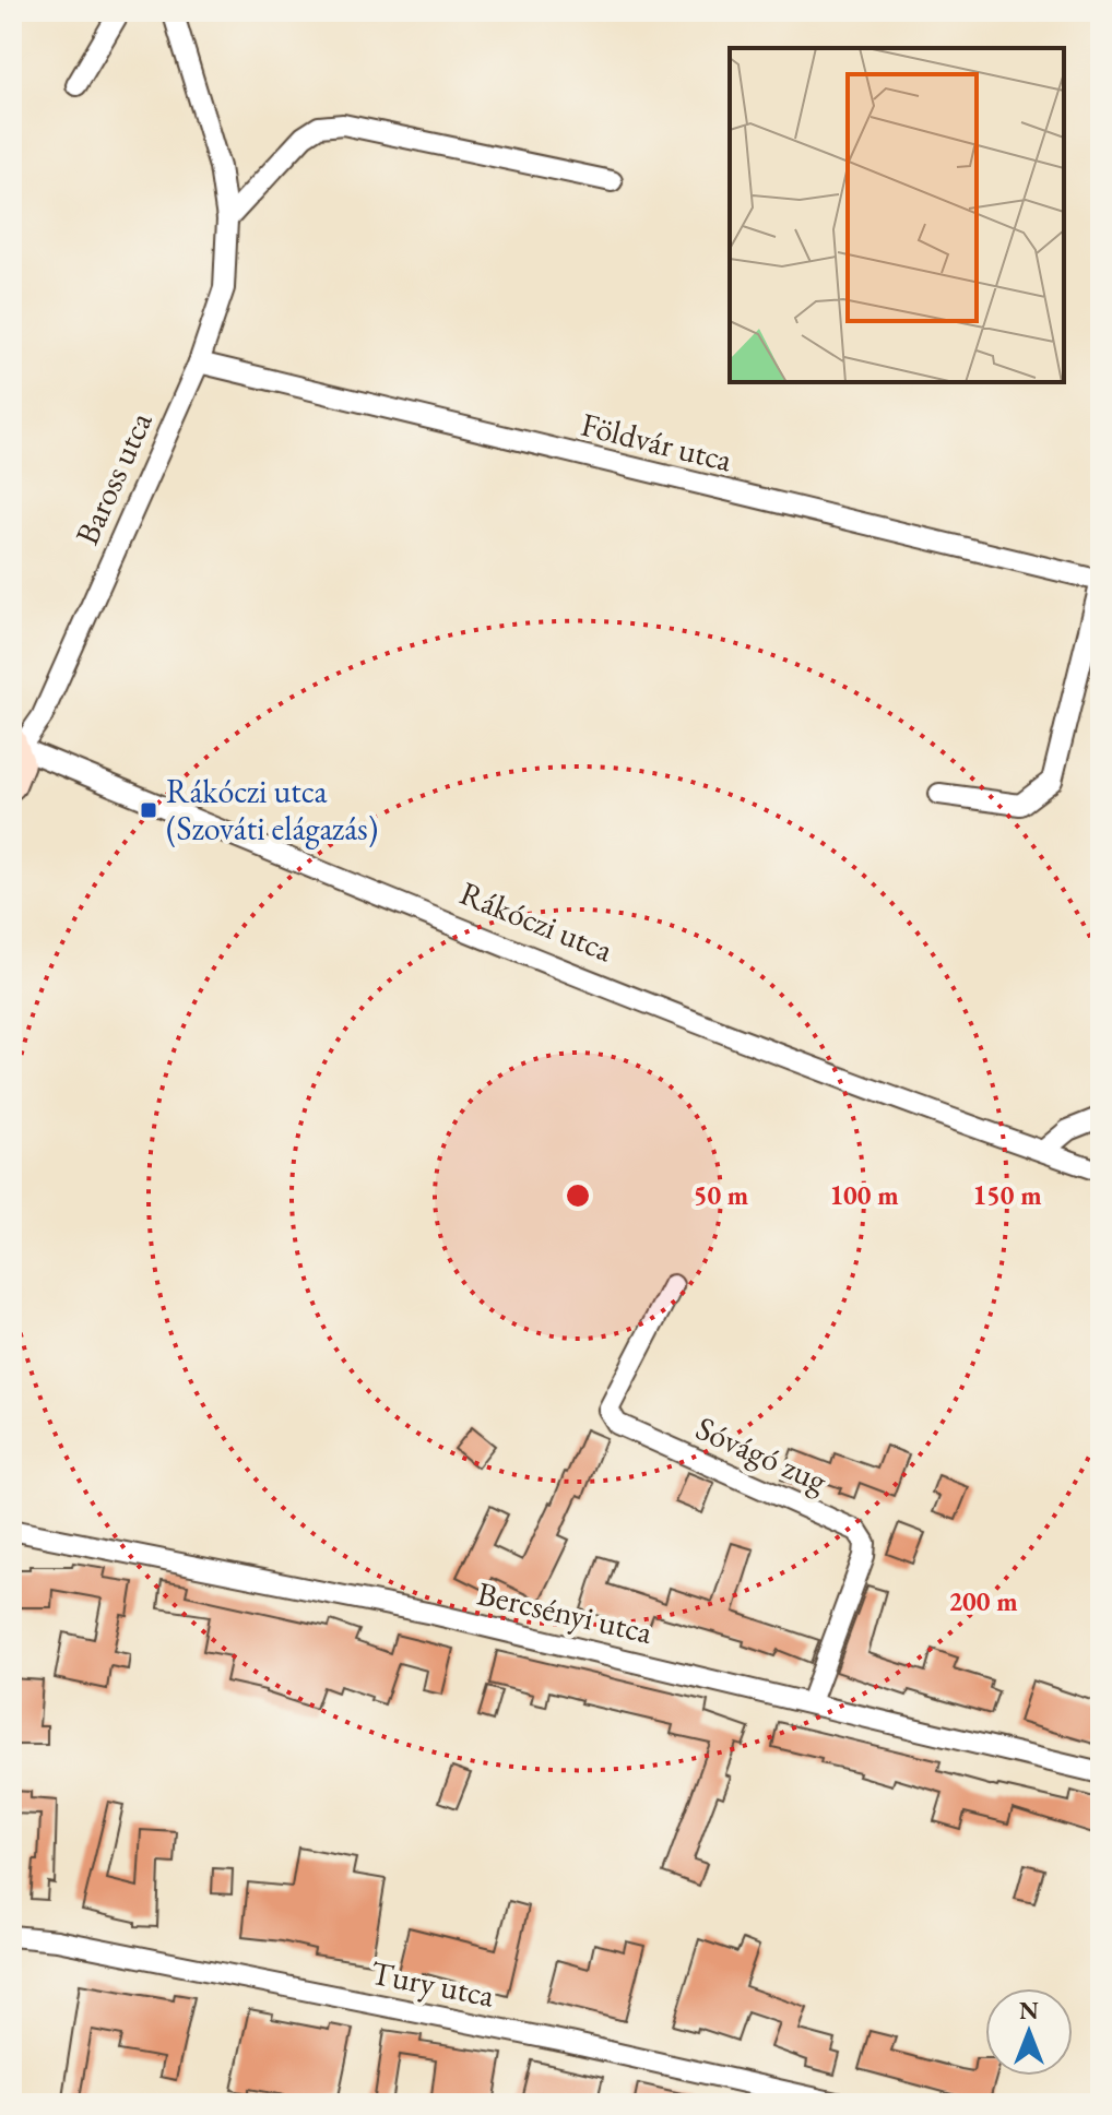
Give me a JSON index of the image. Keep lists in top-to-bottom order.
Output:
{
  "streets": {
    "street": [
      "Földvár utca",
      "Baross utca",
      "Rákóczi utca",
      "Sóvágó zug",
      "Bercsényi utca",
      "Tury utca"
    ]
  },
  "crossings": [
    ["Földvár utca", "Baross utca"],
    ["Baross utca", "Rákóczi utca"],
    ["Sóvágó zug", "Bercsényi utca"]
  ],
  "places": {
    "transit": ["Rákóczi utca (Szováti elágazás)"]
  },
  "north": "top",
  "rings": [
    "50 m",
    "100 m",
    "150 m",
    "200 m"
  ]
}
